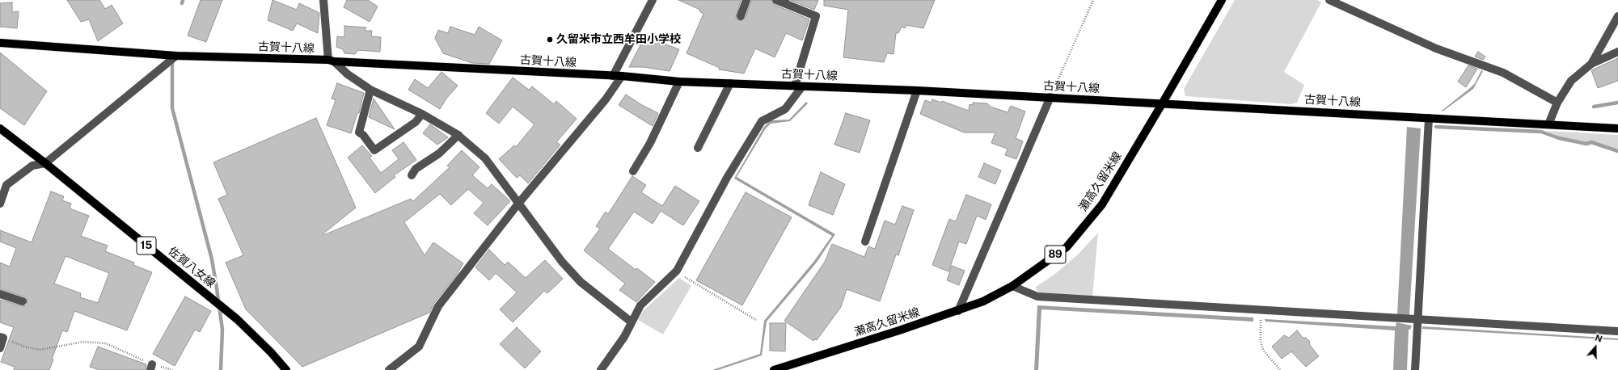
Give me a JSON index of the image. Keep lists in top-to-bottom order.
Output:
{
  "streets": {
    "main road": [
      "古賀十八線",
      "瀬高久留米線",
      "15",
      "89",
      "佐賀八女線"
    ]
  },
  "crossings": [
    ["古賀十八線", "瀬高久留米線"]
  ],
  "places": ["久留米市立西牟田小学校"],
  "north": "top"
}
